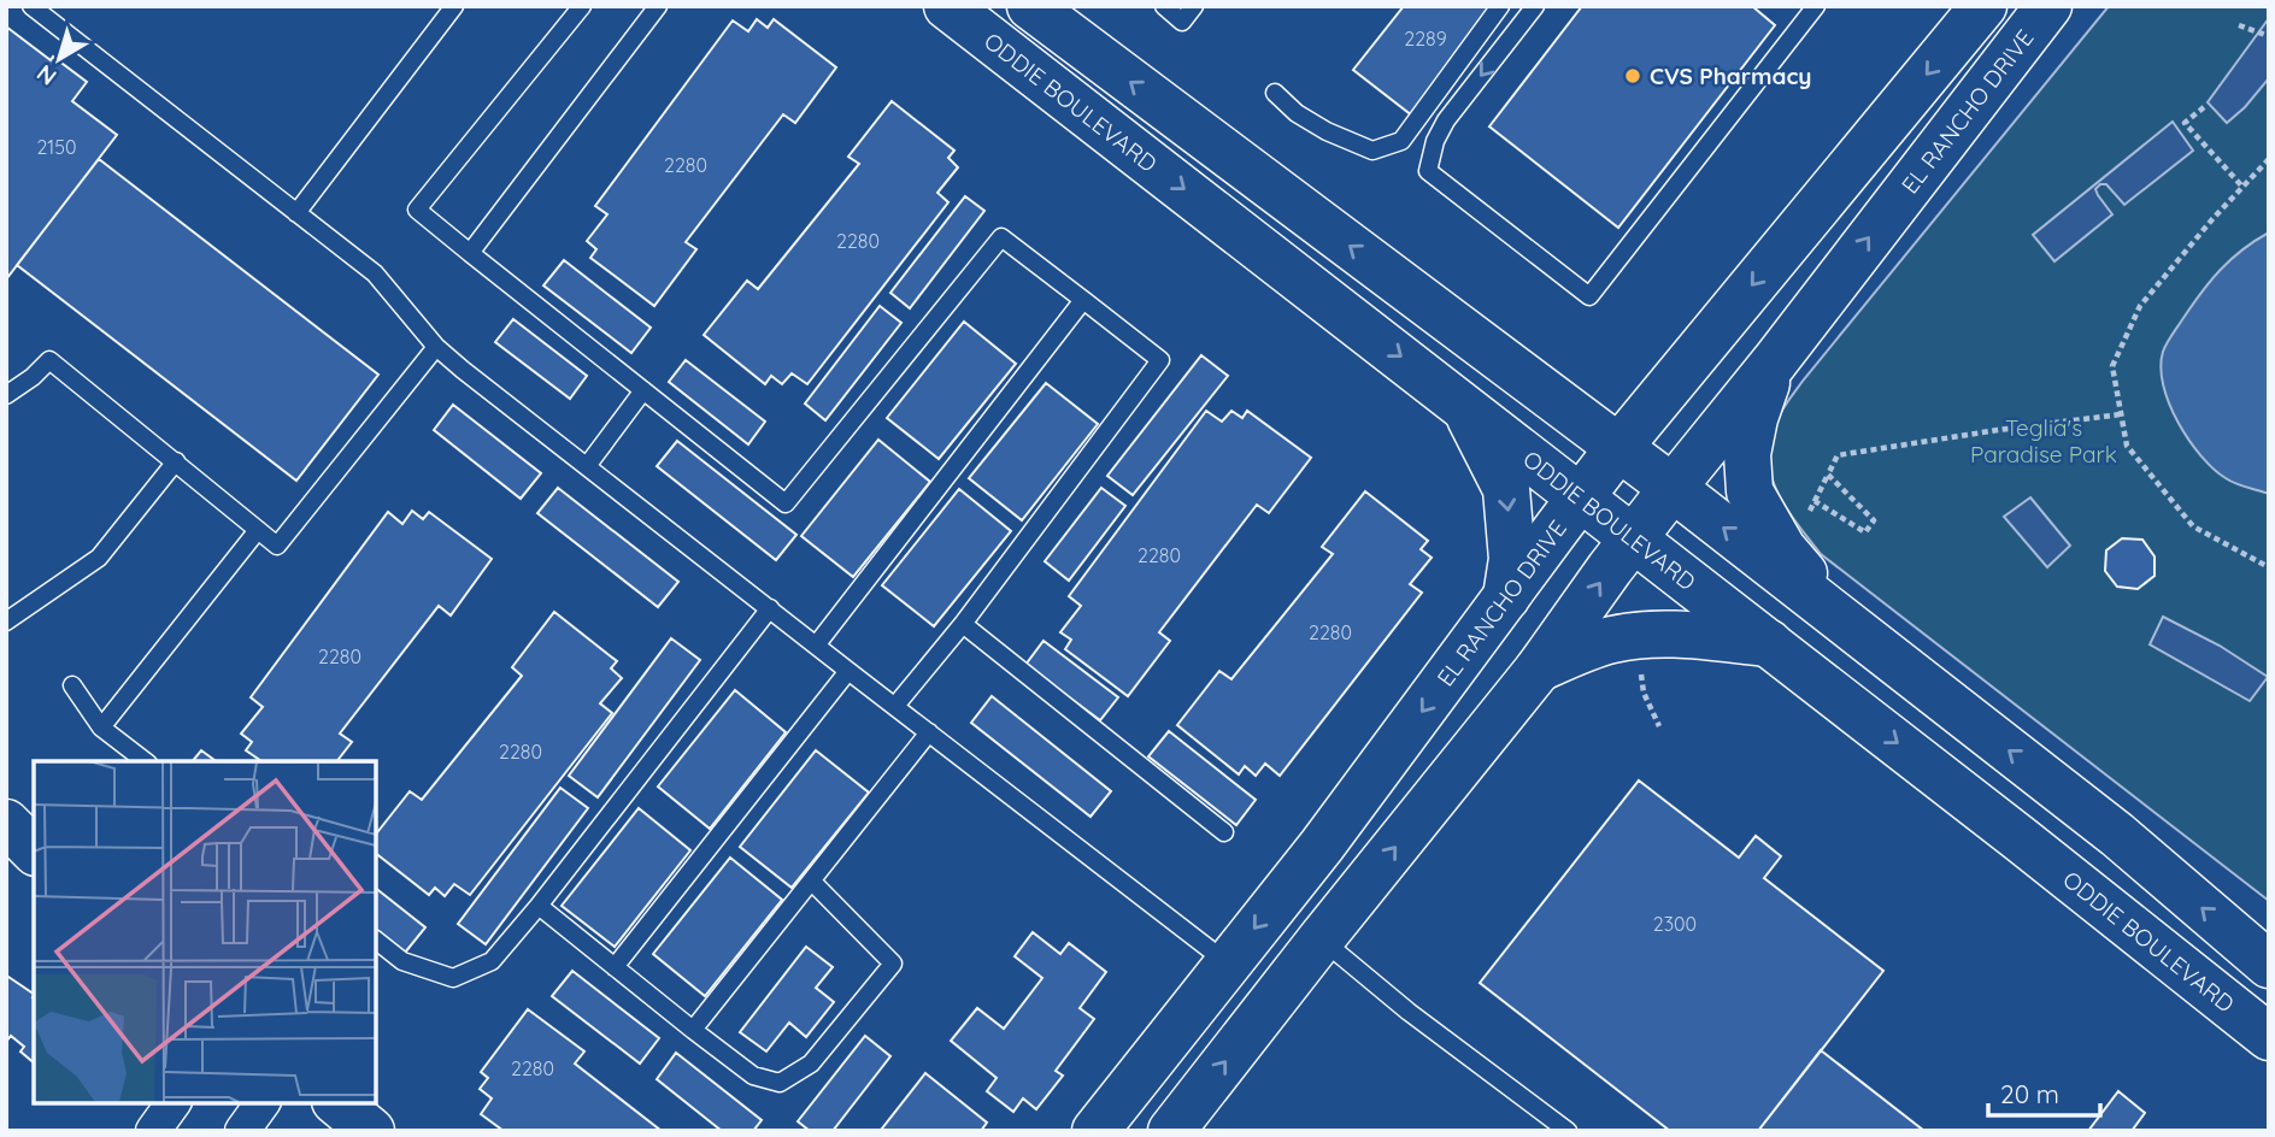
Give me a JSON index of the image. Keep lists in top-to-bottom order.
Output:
{
  "streets": {
    "main road": ["ODDIE BOULEVARD", "EL RANCHO DRIVE"]
  },
  "crossings": [
    ["ODDIE BOULEVARD", "EL RANCHO DRIVE"]
  ],
  "parks": ["Teglia's Paradise Park"],
  "places": ["CVS Pharmacy"],
  "house_numbers": [
    "2289",
    "2150",
    "2280",
    "2280",
    "2280",
    "2280",
    "2280",
    "2280",
    "2300",
    "2280"
  ],
  "scale_bar": "20 m",
  "north": "bottom left"
}
